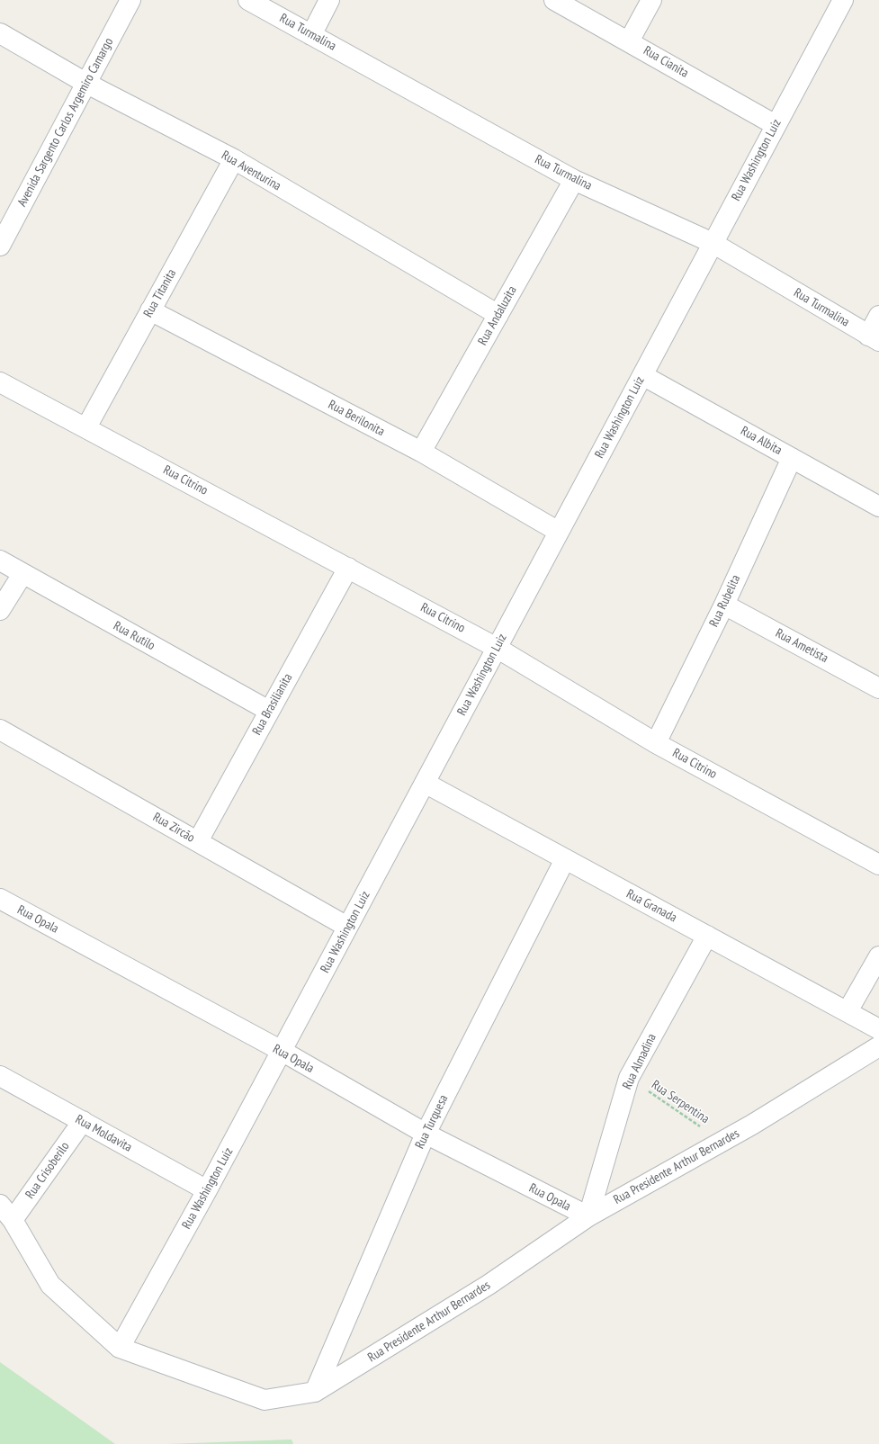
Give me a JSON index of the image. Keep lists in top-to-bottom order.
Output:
{
  "streets": {
    "street": [
      "Rua Turmalina",
      "Rua Cianita",
      "Avenida Sargento Carlos Argemiro Camargo",
      "Rua Washington Luiz",
      "Rua Aventurina",
      "Rua Titanita",
      "Rua Andaluzita",
      "Rua Berilonita",
      "Rua Albita",
      "Rua Citrino",
      "Rua Rubelita",
      "Rua Rutilo",
      "Rua Ametista",
      "Rua Brasilianita",
      "Rua Zircão",
      "Rua Granada",
      "Rua Opala",
      "Rua Almadina",
      "Rua Turquesa",
      "Rua Moldavita",
      "Rua Presidente Arthur Bernardes",
      "Rua Crisoberilo"
    ],
    "path": ["Rua Serpentina"]
  },
  "crossings": [
    ["Rua Turmalina", "Rua Washington Luiz"],
    ["Rua Turmalina", "Rua Andaluzita"],
    ["Rua Cianita", "Rua Washington Luiz"],
    ["Avenida Sargento Carlos Argemiro Camargo", "Rua Aventurina"],
    ["Rua Washington Luiz", "Rua Berilonita"],
    ["Rua Washington Luiz", "Rua Albita"],
    ["Rua Washington Luiz", "Rua Citrino"],
    ["Rua Washington Luiz", "Rua Zircão"],
    ["Rua Washington Luiz", "Rua Granada"],
    ["Rua Washington Luiz", "Rua Opala"],
    ["Rua Washington Luiz", "Rua Moldavita"],
    ["Rua Washington Luiz", "Rua Presidente Arthur Bernardes"],
    ["Rua Aventurina", "Rua Titanita"],
    ["Rua Aventurina", "Rua Andaluzita"],
    ["Rua Titanita", "Rua Berilonita"],
    ["Rua Titanita", "Rua Citrino"],
    ["Rua Andaluzita", "Rua Berilonita"],
    ["Rua Albita", "Rua Rubelita"],
    ["Rua Citrino", "Rua Rubelita"],
    ["Rua Citrino", "Rua Brasilianita"],
    ["Rua Rubelita", "Rua Ametista"],
    ["Rua Rutilo", "Rua Brasilianita"],
    ["Rua Brasilianita", "Rua Zircão"],
    ["Rua Granada", "Rua Almadina"],
    ["Rua Granada", "Rua Turquesa"],
    ["Rua Opala", "Rua Almadina"],
    ["Rua Opala", "Rua Turquesa"],
    ["Rua Opala", "Rua Presidente Arthur Bernardes"],
    ["Rua Almadina", "Rua Serpentina"],
    ["Rua Almadina", "Rua Presidente Arthur Bernardes"],
    ["Rua Serpentina", "Rua Presidente Arthur Bernardes"],
    ["Rua Turquesa", "Rua Presidente Arthur Bernardes"],
    ["Rua Moldavita", "Rua Crisoberilo"],
    ["Rua Presidente Arthur Bernardes", "Rua Crisoberilo"]
  ]
}
